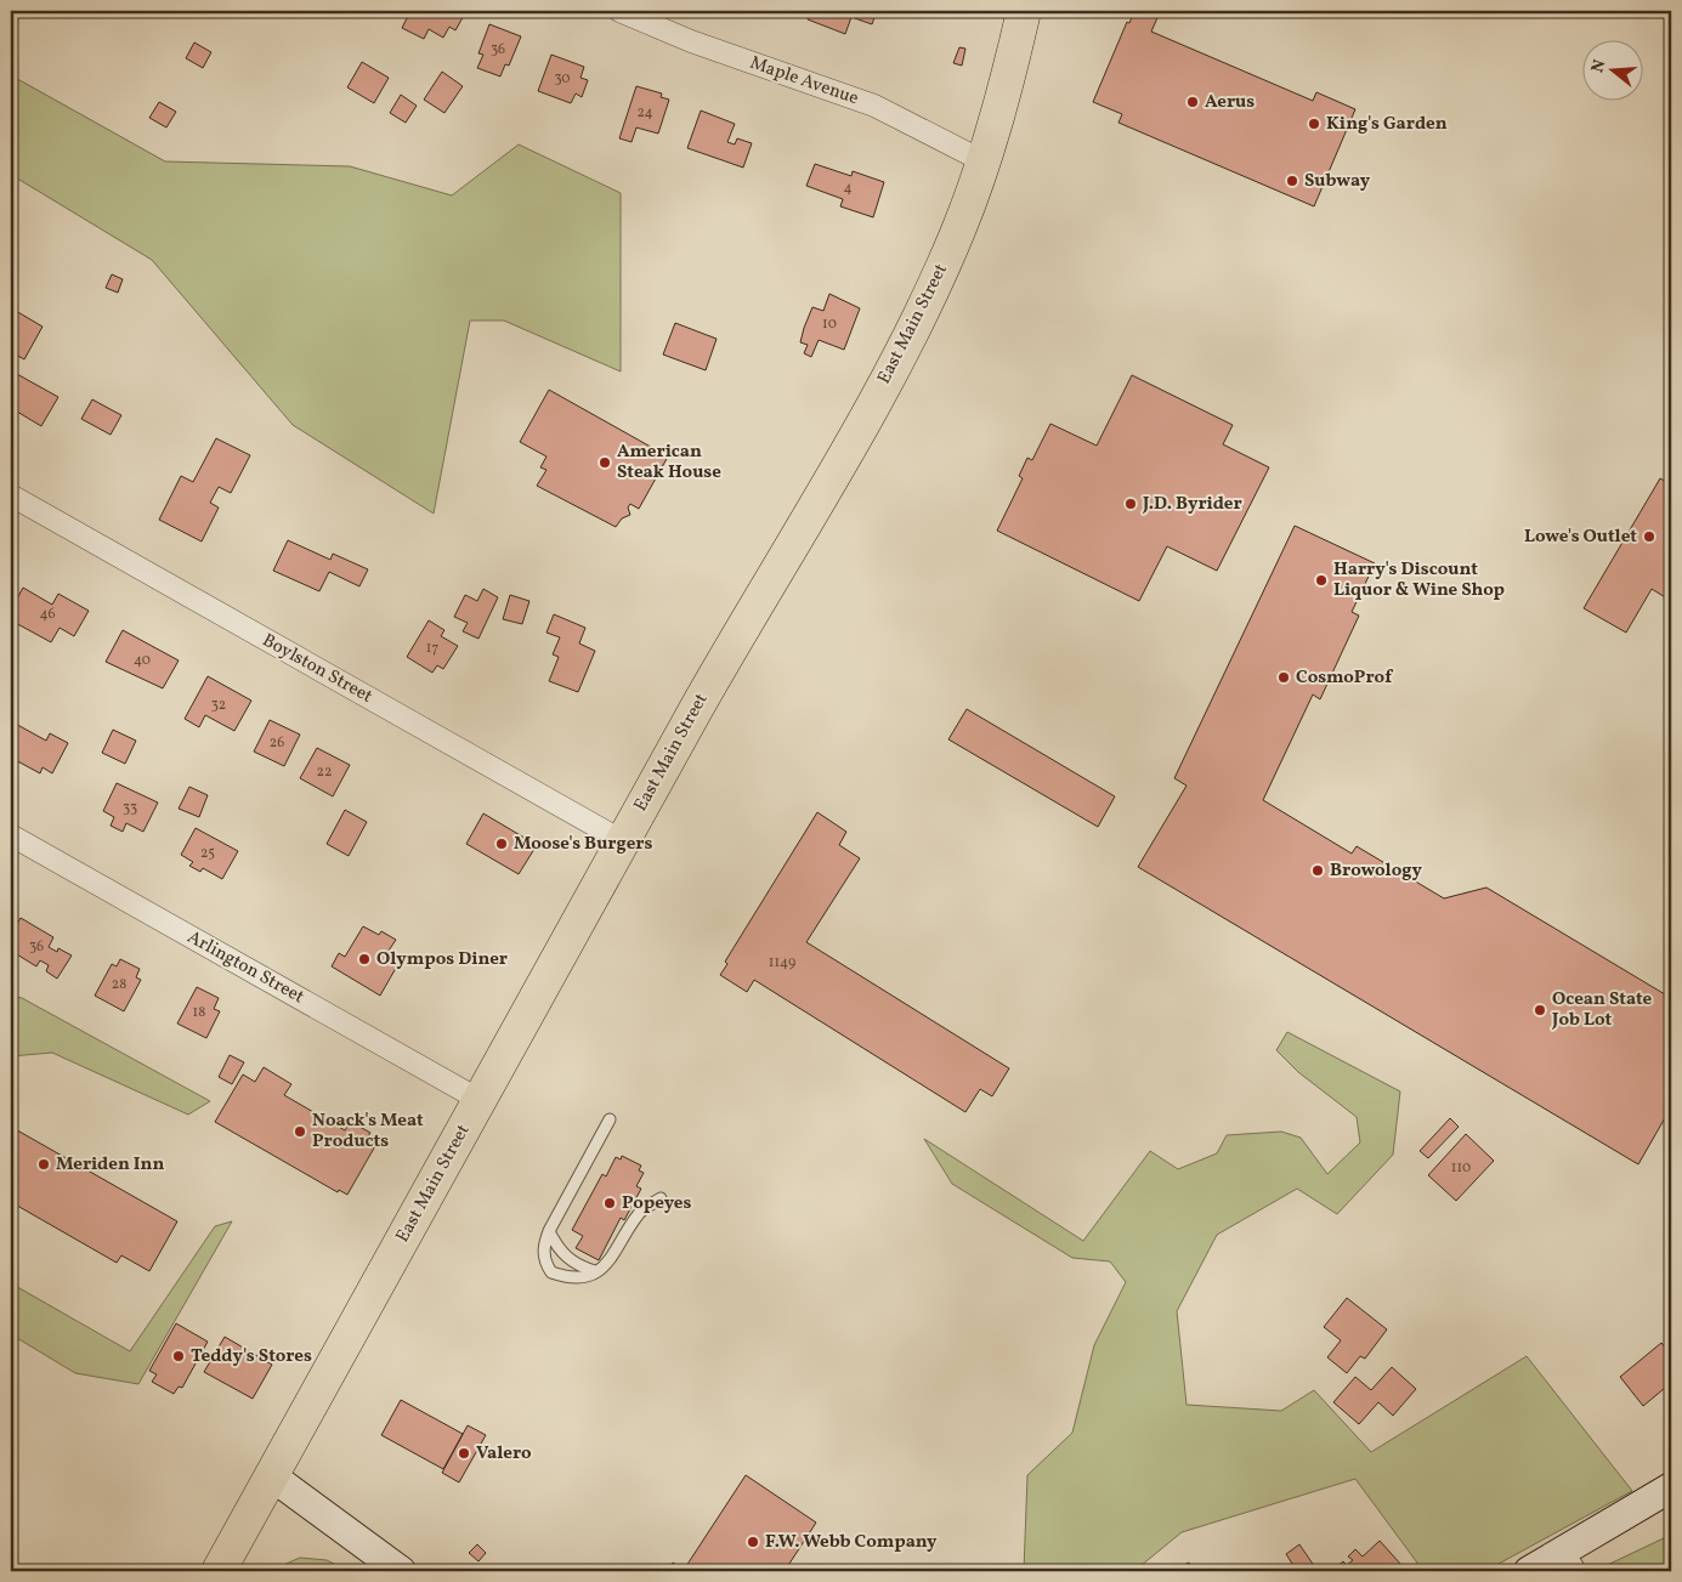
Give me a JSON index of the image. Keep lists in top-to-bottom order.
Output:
{
  "streets": {
    "main road": ["East Main Street"],
    "street": ["Maple Avenue", "Boylston Street", "Arlington Street"]
  },
  "crossings": [
    ["Maple Avenue", "East Main Street"],
    ["East Main Street", "Boylston Street"],
    ["East Main Street", "Arlington Street"]
  ],
  "places": [
    "Aerus",
    "King's Garden",
    "Subway",
    "American Steak House",
    "J.D. Byrider",
    "Lowe's Outlet",
    "Harry's Discount Liquor & Wine Shop",
    "CosmoProf",
    "Moose's Burgers",
    "Browology",
    "Olympos Diner",
    "Ocean State Job Lot",
    "Noack's Meat Products",
    "Meriden Inn",
    "Popeyes",
    "Teddy's Stores",
    "Valero",
    "F.W. Webb Company"
  ],
  "house_numbers": [
    "36",
    "30",
    "24",
    "4",
    "10",
    "46",
    "17",
    "40",
    "32",
    "26",
    "22",
    "33",
    "25",
    "36",
    "1149",
    "28",
    "18",
    "110"
  ],
  "north": "left"
}
